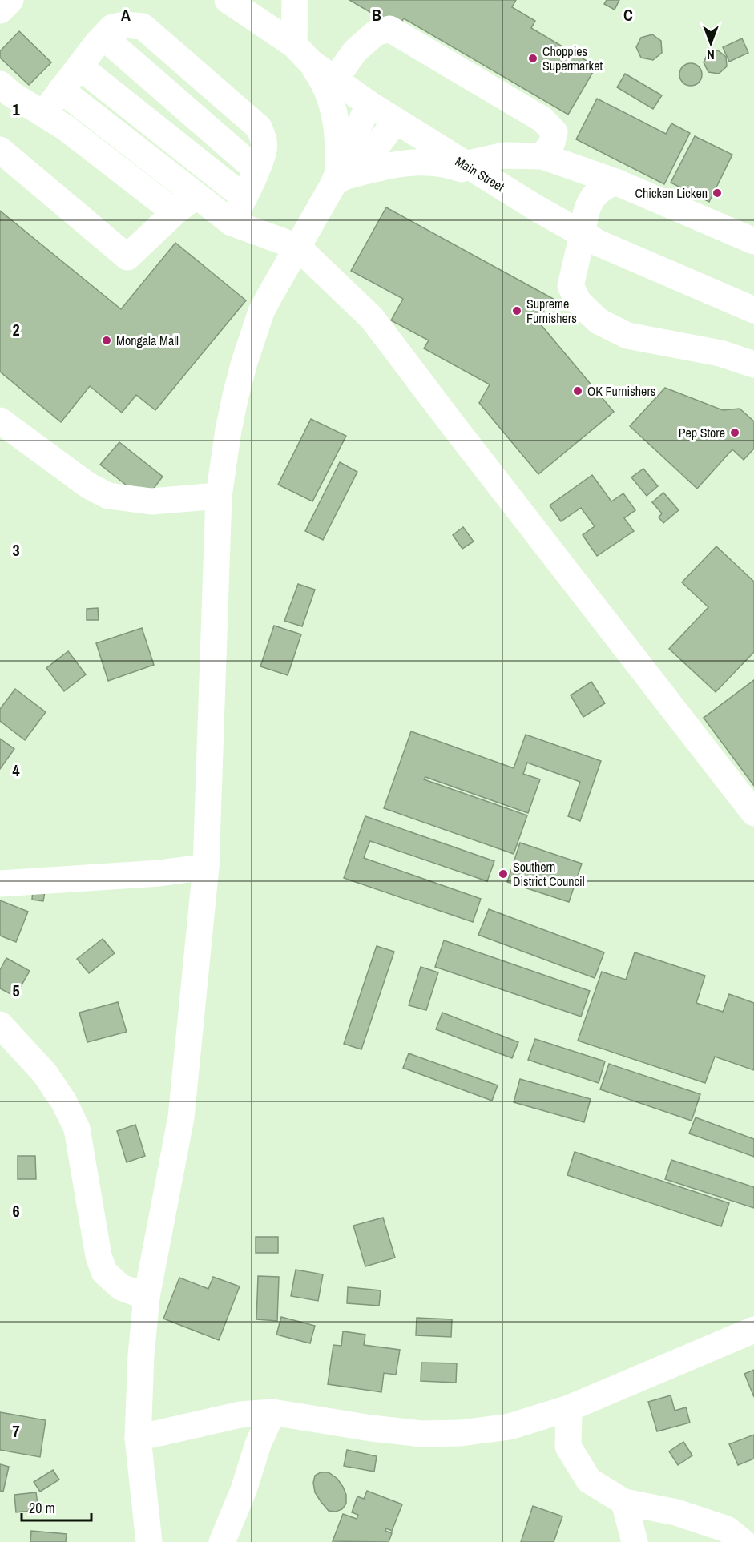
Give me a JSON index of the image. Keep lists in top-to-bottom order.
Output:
{
  "streets": {
    "main road": ["Main Street"]
  },
  "places": [
    "Choppies Supermarket",
    "Chicken Licken",
    "Supreme Furnishers",
    "Mongala Mall",
    "OK Furnishers",
    "Pep Store",
    "Southern District Council"
  ],
  "scale_bar": "20 m",
  "north": "bottom",
  "grid": {
    "columns": ["A", "B", "C"],
    "rows": [
      "1",
      "2",
      "3",
      "4",
      "5",
      "6",
      "7"
    ]
  }
}
